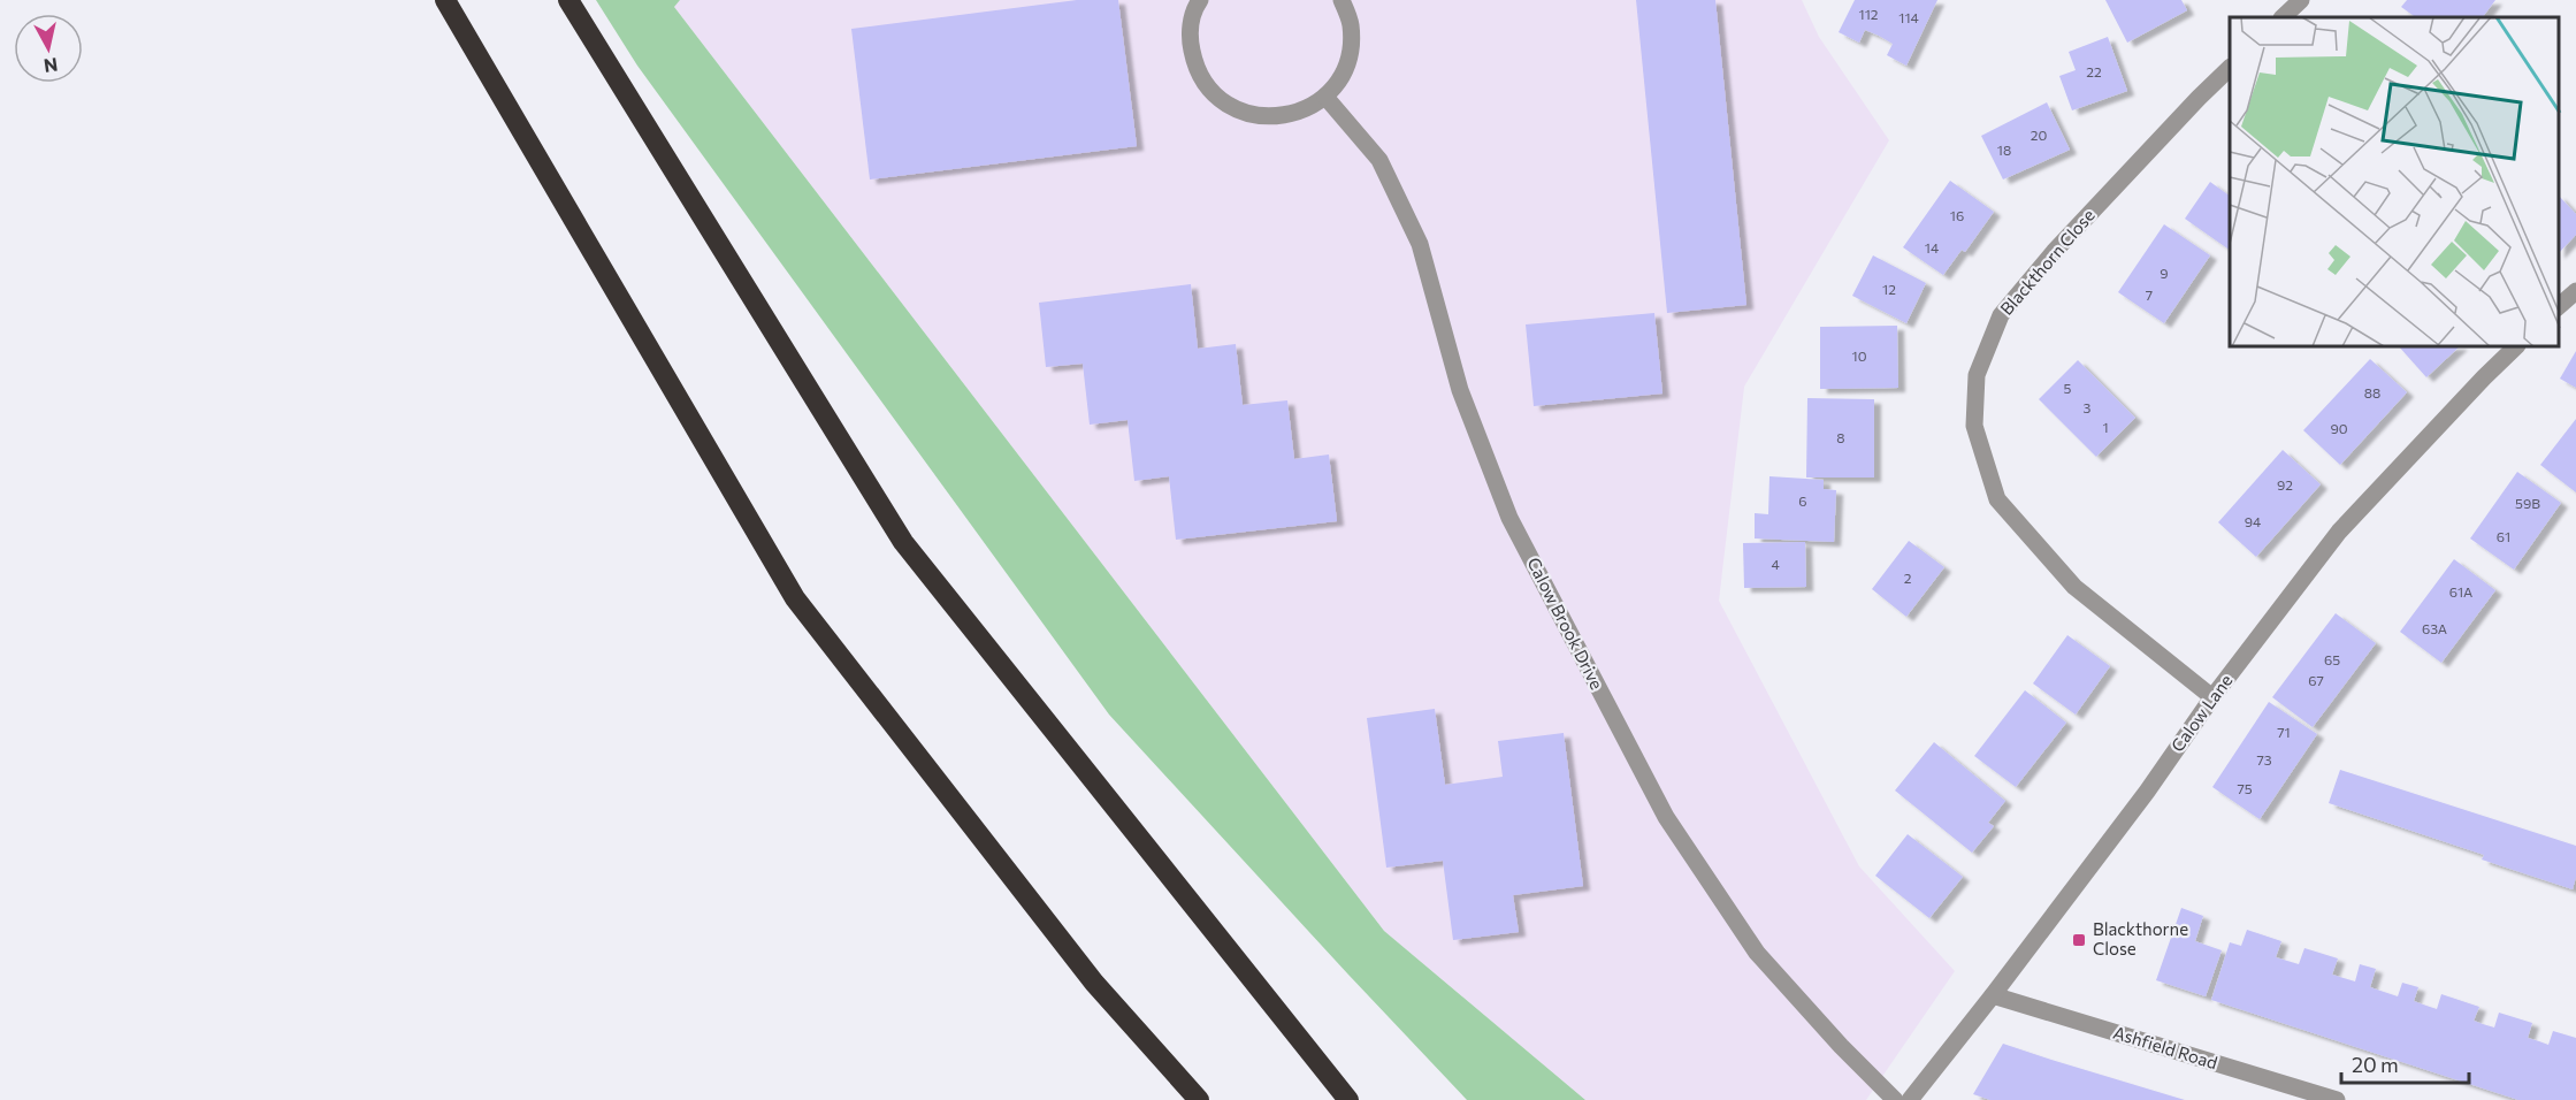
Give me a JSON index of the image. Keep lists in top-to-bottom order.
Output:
{
  "streets": {
    "street": [
      "Blackthorn Close",
      "Calow Brook Drive",
      "Calow Lane",
      "Ashfield Road"
    ]
  },
  "crossings": [
    ["Blackthorn Close", "Calow Lane"],
    ["Calow Lane", "Ashfield Road"]
  ],
  "places": {
    "transit": ["Blackthorne Close"]
  },
  "house_numbers": [
    "112",
    "114",
    "22",
    "20",
    "18",
    "16",
    "14",
    "9",
    "12",
    "7",
    "10",
    "5",
    "88",
    "3",
    "1",
    "90",
    "8",
    "92",
    "6",
    "59B",
    "94",
    "61",
    "4",
    "2",
    "61A",
    "63A",
    "65",
    "67",
    "71",
    "73",
    "75"
  ],
  "scale_bar": "20 m",
  "north": "bottom"
}
